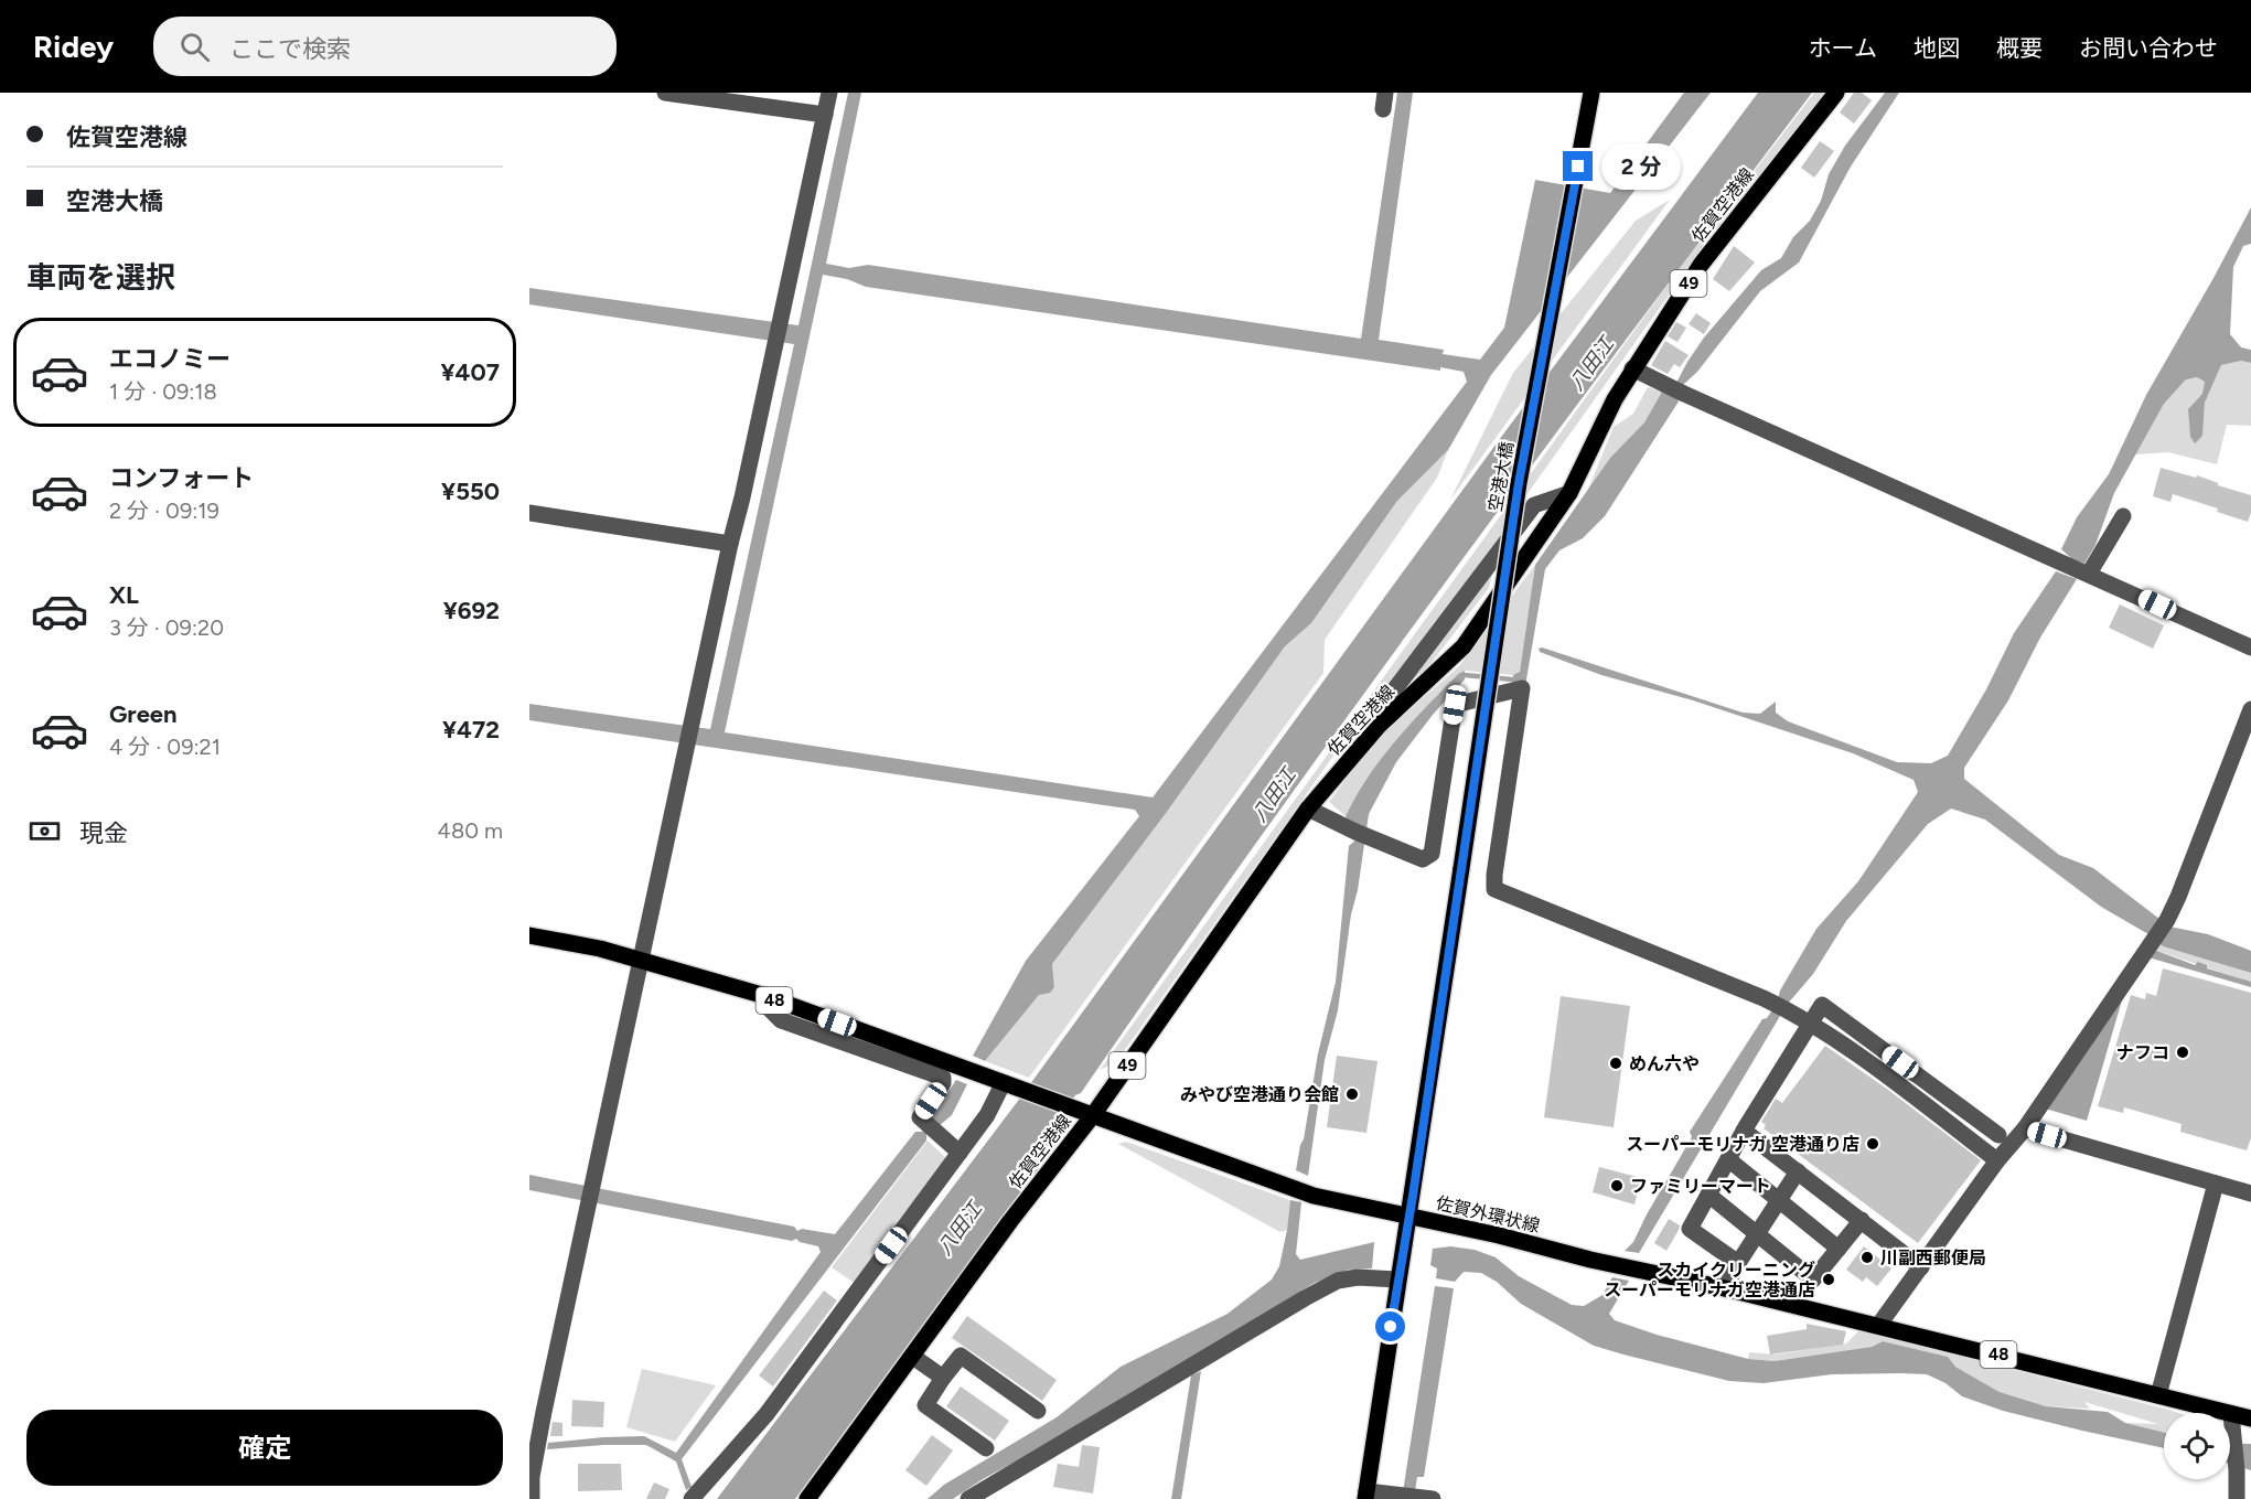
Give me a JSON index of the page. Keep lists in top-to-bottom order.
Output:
{
  "streets": {
    "main road": [
      "佐賀空港線",
      "49",
      "空港大橋",
      "48",
      "佐賀外環状線"
    ]
  },
  "crossings": [
    ["佐賀空港線", "48"],
    ["佐賀空港線", "佐賀外環状線"],
    ["空港大橋", "佐賀外環状線"],
    ["48", "佐賀外環状線"]
  ],
  "water": ["八田江"],
  "places": [
    "ナフコ",
    "めん六や",
    "みやび空港通り会館",
    "スーパーモリナガ 空港通り店",
    "ファミリーマート",
    "川副西郵便局",
    "スカイクリーニング スーパーモリナガ空港通店"
  ],
  "page": {
    "header": "Ridey",
    "search": "ここで検索",
    "nav": [
      "ホーム",
      "地図",
      "概要",
      "お問い合わせ"
    ],
    "banner": ["佐賀空港線", "空港大橋"],
    "bubble": "2 分",
    "heading": "車両を選択",
    "list": [
      {
        "name": "エコノミー",
        "note": "1 分 · 09:18",
        "value": "¥407"
      },
      {
        "name": "コンフォート",
        "note": "2 分 · 09:19",
        "value": "¥550"
      },
      {
        "name": "XL",
        "note": "3 分 · 09:20",
        "value": "¥692"
      },
      {
        "name": "Green",
        "note": "4 分 · 09:21",
        "value": "¥472"
      }
    ],
    "pay": ["現金", "480 m"],
    "buttons": "確定"
  }
}
